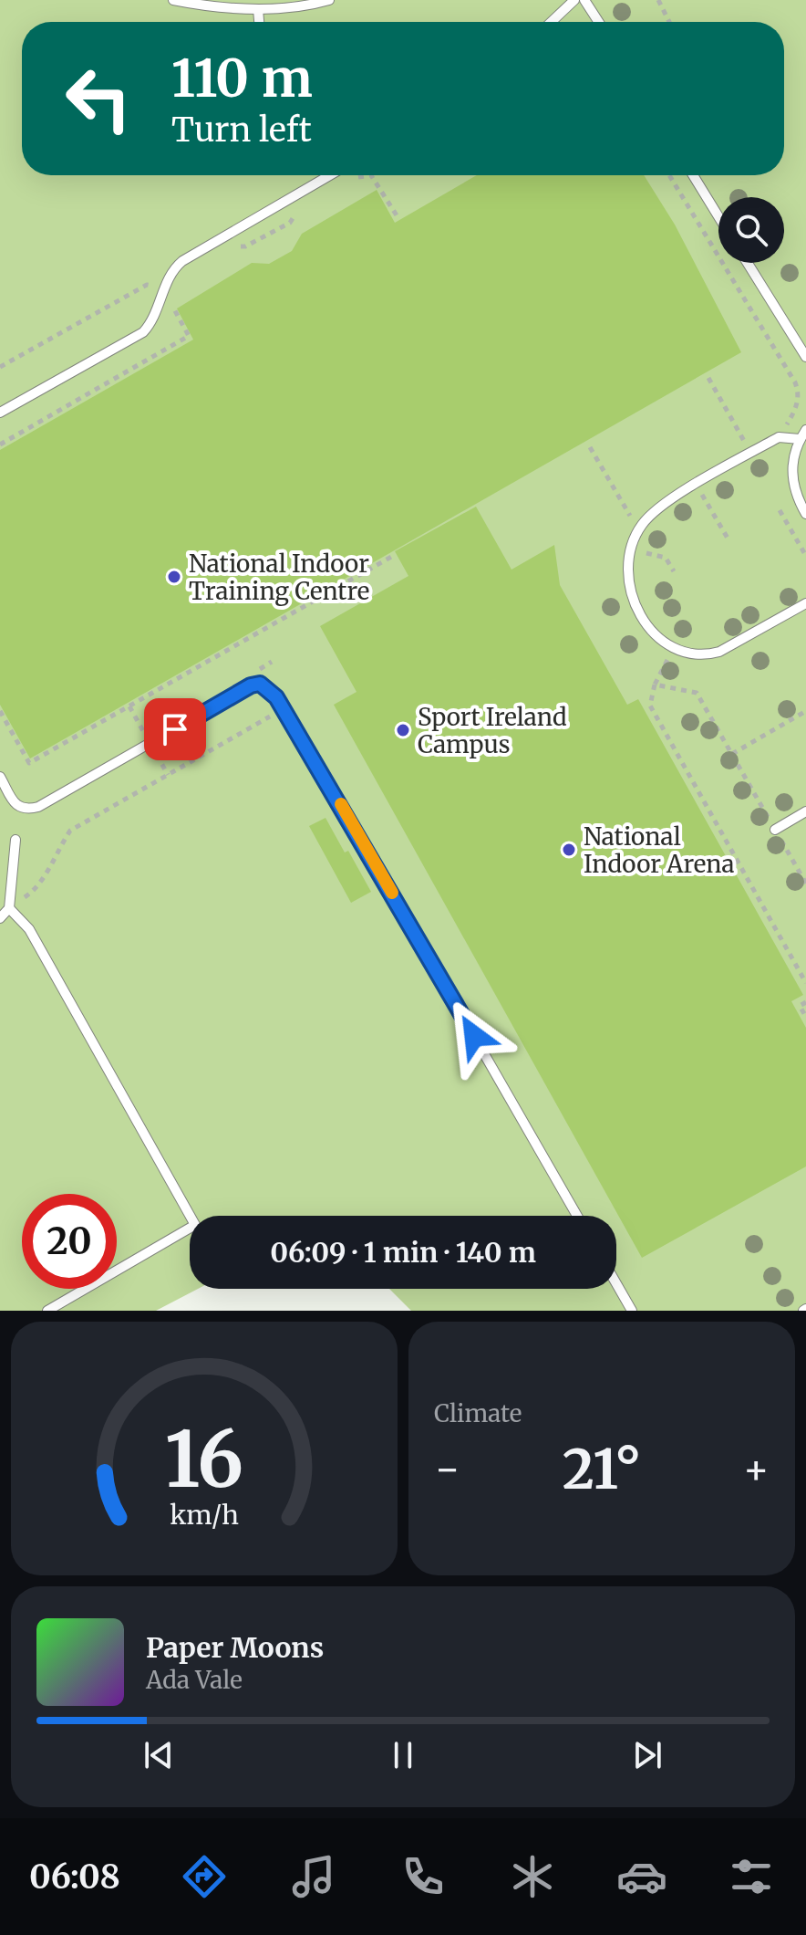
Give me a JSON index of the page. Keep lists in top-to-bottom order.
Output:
{
  "places": ["National Indoor Training Centre", "Sport Ireland Campus", "National Indoor Arena"],
  "page": {
    "turn": ["110 m", "Turn left"],
    "limit": "20",
    "trip": "06:09 · 1 min · 140 m",
    "tile": "Climate",
    "heat": ["−", "21°", "+"],
    "song": ["Paper Moons", "Ada Vale"],
    "tabs": "06:08",
    "gauge": ["16", "km/h"]
  }
}
